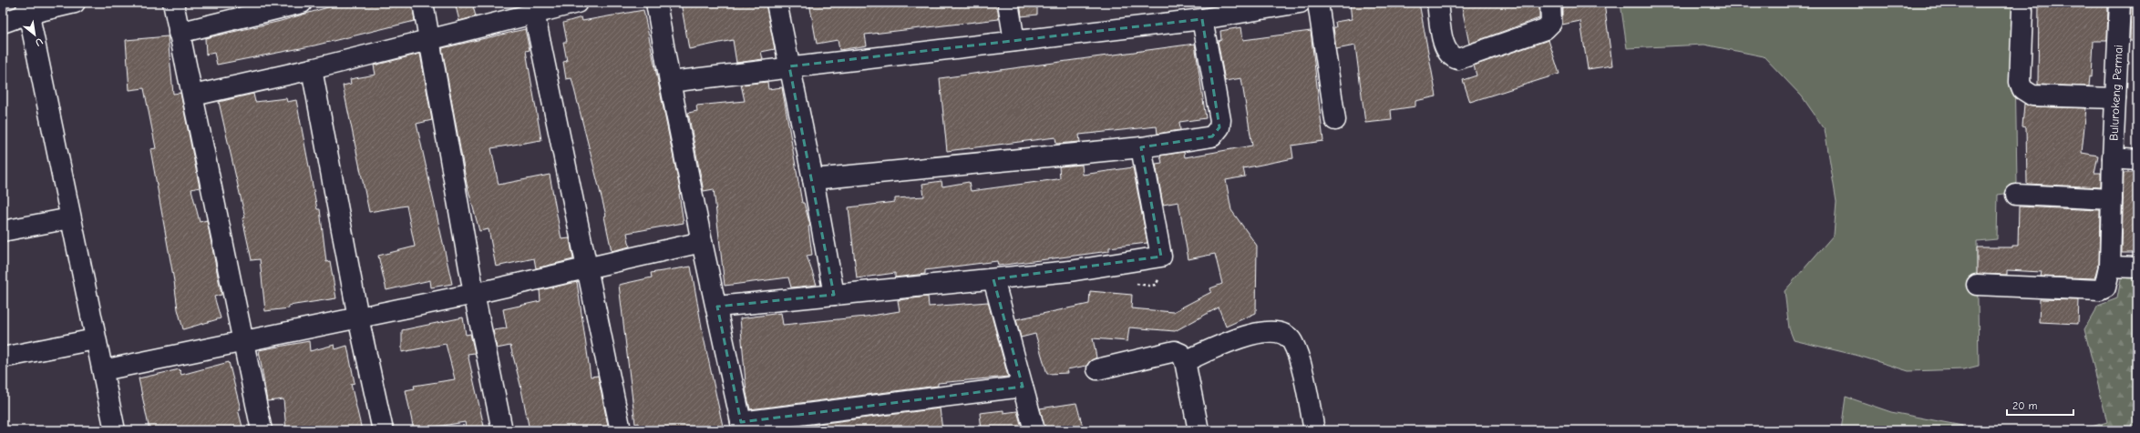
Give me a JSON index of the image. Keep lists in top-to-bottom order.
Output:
{
  "streets": {
    "street": ["Bulurokeng Permai"]
  },
  "scale_bar": "20 m",
  "north": "bottom right"
}
